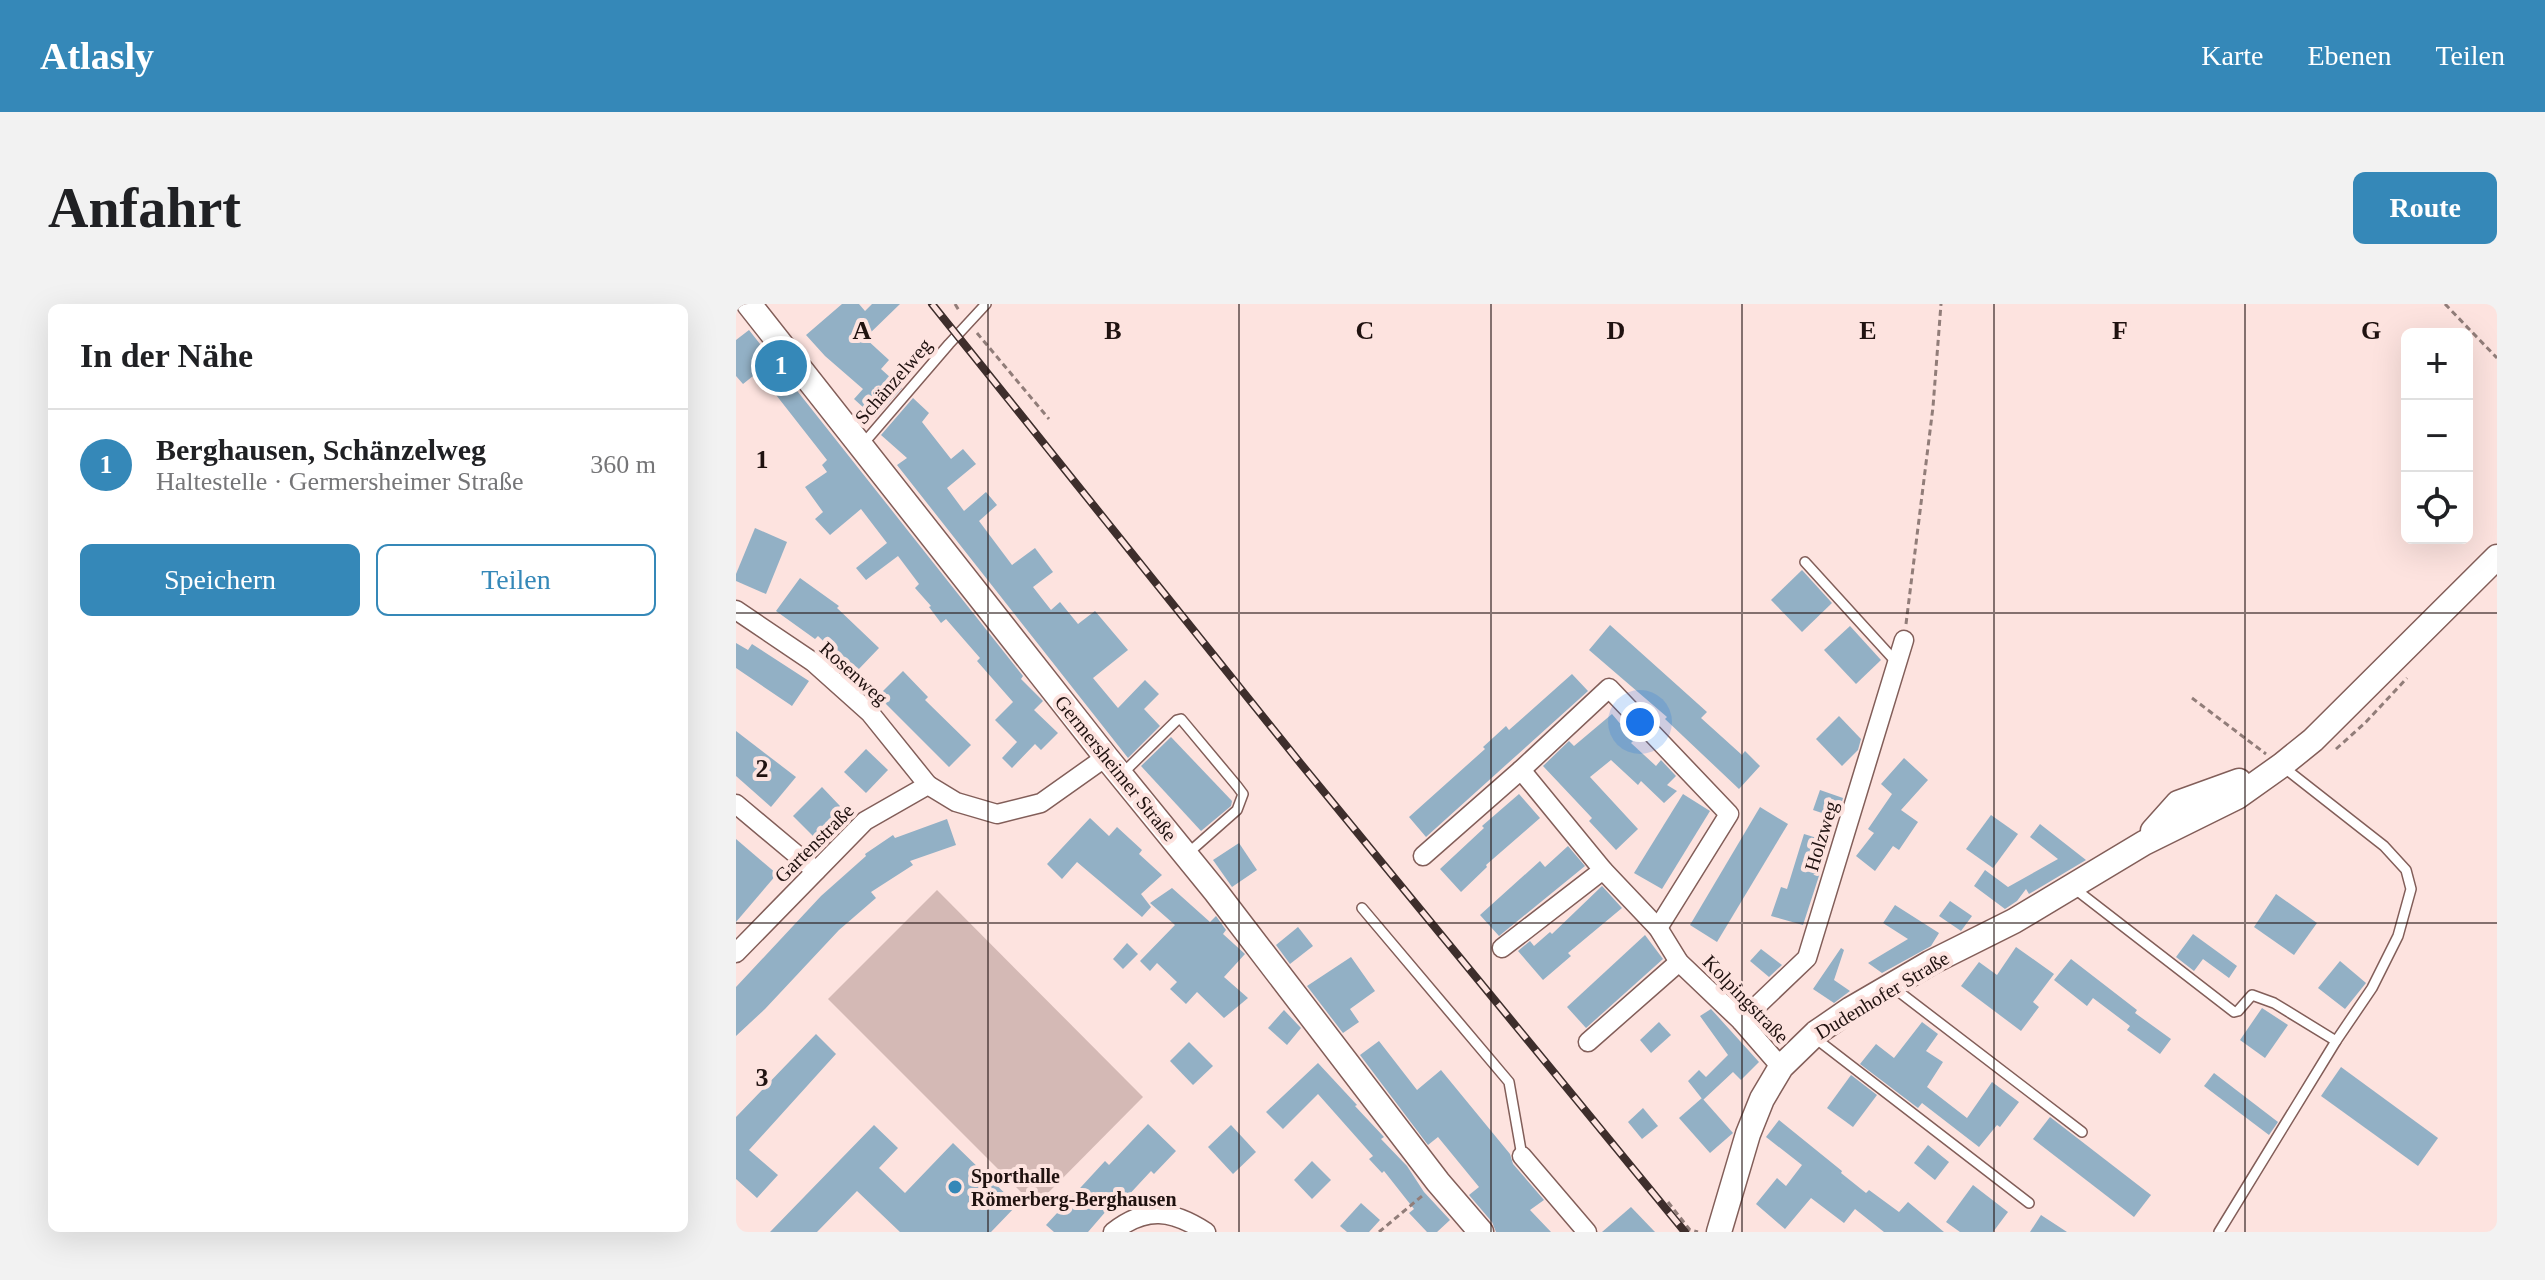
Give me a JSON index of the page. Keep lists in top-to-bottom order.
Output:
{
  "streets": {
    "main road": ["Germersheimer Straße", "Dudenhofer Straße"],
    "street": [
      "Rosenweg",
      "Holzweg",
      "Gartenstraße",
      "Kolpingstraße"
    ],
    "lane": ["Schänzelweg"]
  },
  "crossings": [
    ["Schänzelweg", "Germersheimer Straße"],
    ["Rosenweg", "Gartenstraße"],
    ["Holzweg", "Kolpingstraße"],
    ["Dudenhofer Straße", "Kolpingstraße"]
  ],
  "places": ["Sporthalle Römerberg-Berghausen"],
  "page": {
    "header": "Atlasly",
    "nav": ["Karte", "Ebenen", "Teilen"],
    "buttons": [
      "Route",
      ["Speichern", "Teilen"]
    ],
    "title": "Anfahrt",
    "heading": "In der Nähe",
    "map_buttons": ["+", "−"],
    "pins": "1",
    "list": [
      {
        "mark": "1",
        "name": "Berghausen, Schänzelweg",
        "note": "Haltestelle · Germersheimer Straße",
        "value": "360 m"
      }
    ]
  },
  "grid": {
    "columns": [
      "A",
      "B",
      "C",
      "D",
      "E",
      "F",
      "G"
    ],
    "rows": ["1", "2", "3"]
  }
}
